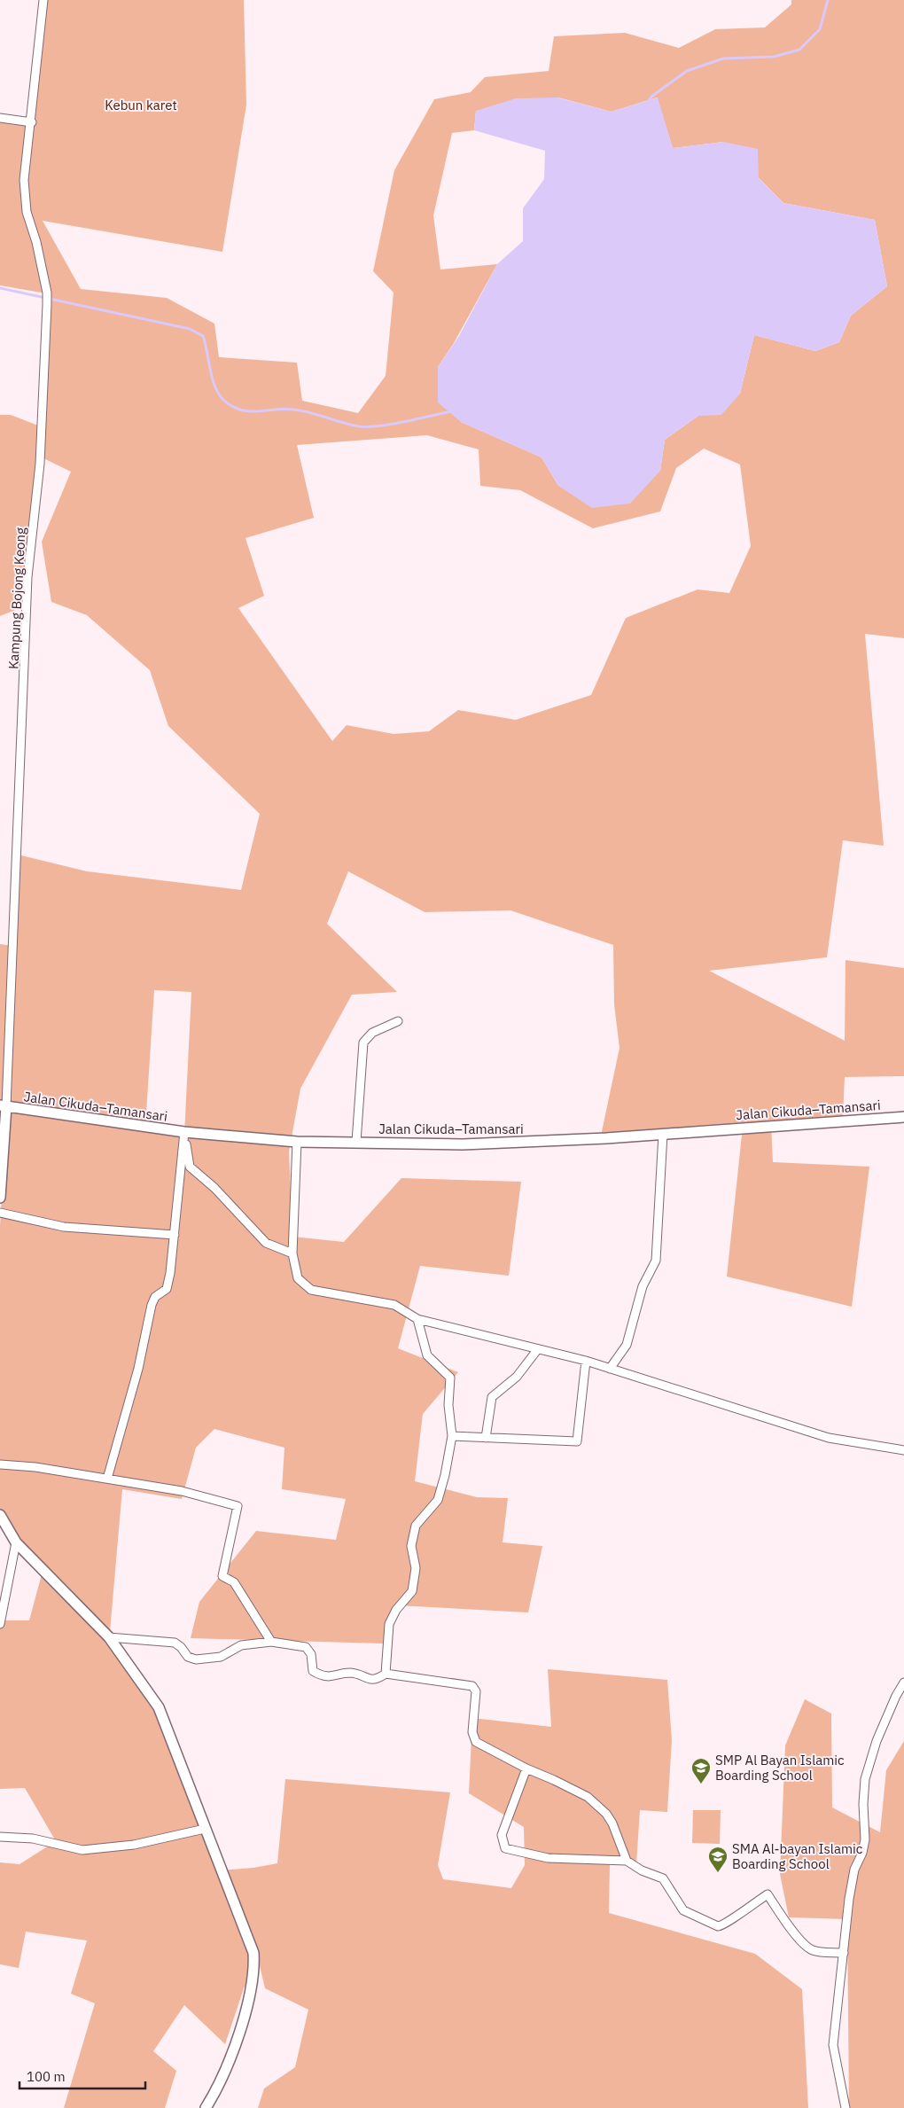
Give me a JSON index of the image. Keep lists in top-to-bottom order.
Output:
{
  "streets": {
    "street": ["Kampung Bojong Keong", "Jalan Cikuda–Tamansari"]
  },
  "crossings": [
    ["Kampung Bojong Keong", "Jalan Cikuda–Tamansari"]
  ],
  "parks": ["Kebun karet"],
  "places": {
    "school or university": ["SMP Al Bayan Islamic Boarding School", "SMA Al-bayan Islamic Boarding School"]
  },
  "scale_bar": "100 m"
}
